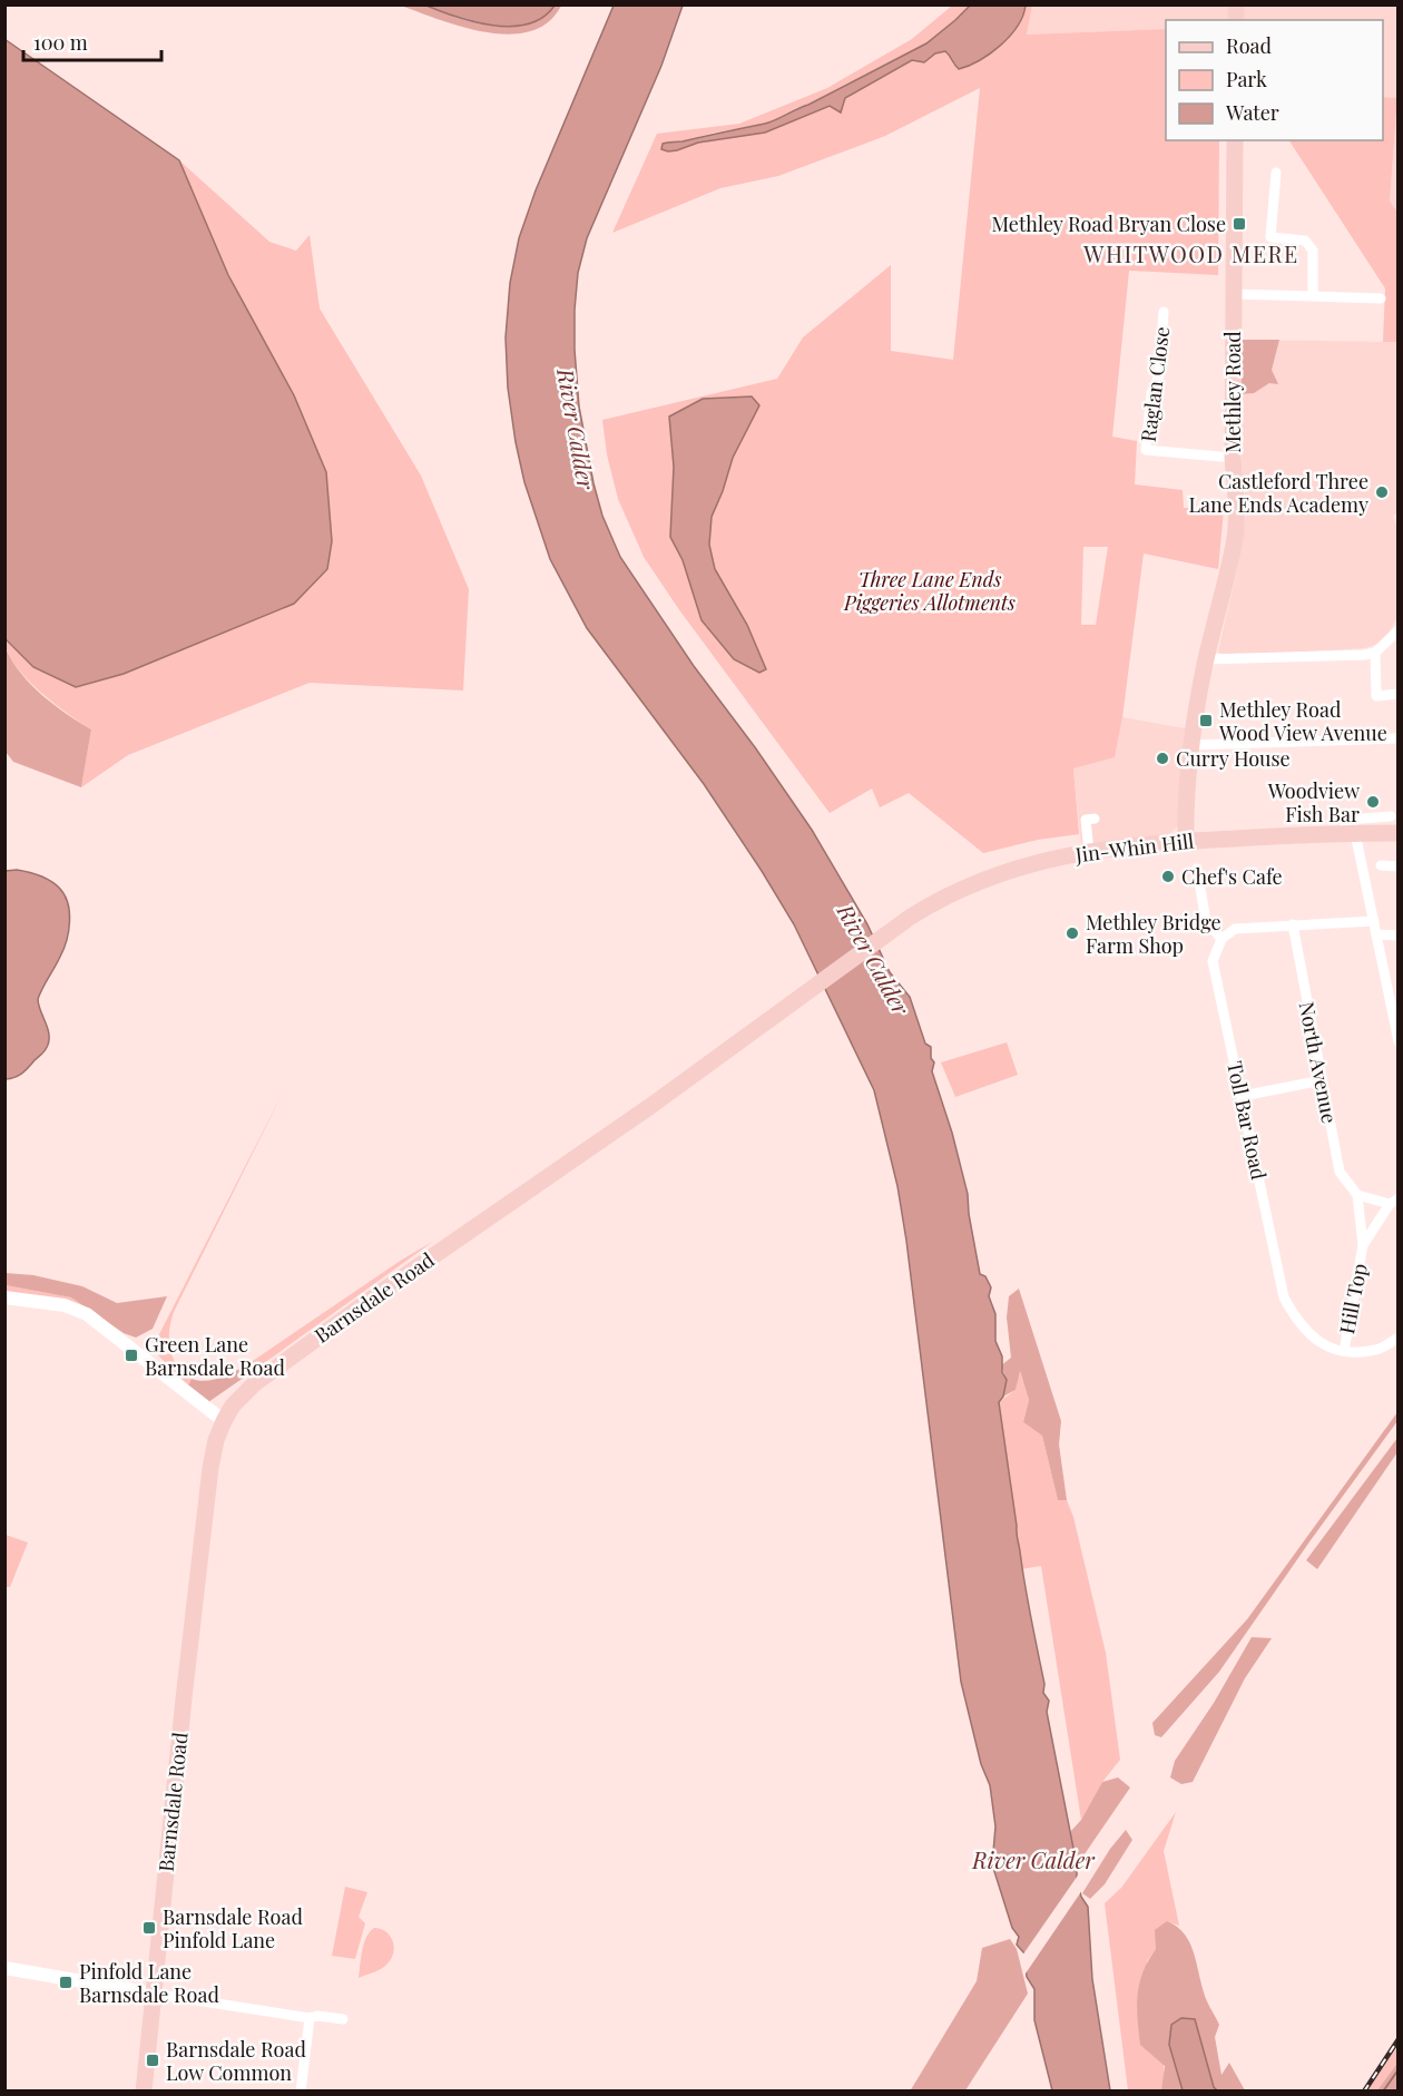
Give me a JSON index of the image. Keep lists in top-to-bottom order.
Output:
{
  "streets": {
    "main road": ["Methley Road", "Jin-Whin Hill", "Barnsdale Road"],
    "street": [
      "Raglan Close",
      "North Avenue",
      "Toll Bar Road",
      "Hill Top"
    ]
  },
  "crossings": [
    ["Raglan Close", "Methley Road"],
    ["Methley Road", "Jin-Whin Hill"],
    ["Jin-Whin Hill", "Barnsdale Road"],
    ["North Avenue", "Hill Top"],
    ["Toll Bar Road", "Hill Top"]
  ],
  "districts": ["WHITWOOD MERE"],
  "water": ["River Calder"],
  "parks": ["Three Lane Ends Piggeries Allotments"],
  "places": {
    "transit": [
      "Methley Road Bryan Close",
      "Methley Road Wood View Avenue",
      "Green Lane Barnsdale Road",
      "Barnsdale Road Pinfold Lane",
      "Pinfold Lane Barnsdale Road",
      "Barnsdale Road Low Common"
    ],
    "other": [
      "Castleford Three Lane Ends Academy",
      "Curry House",
      "Woodview Fish Bar",
      "Chef's Cafe",
      "Methley Bridge Farm Shop"
    ]
  },
  "legend": ["Road", "Park", "Water"],
  "scale_bar": "100 m"
}
